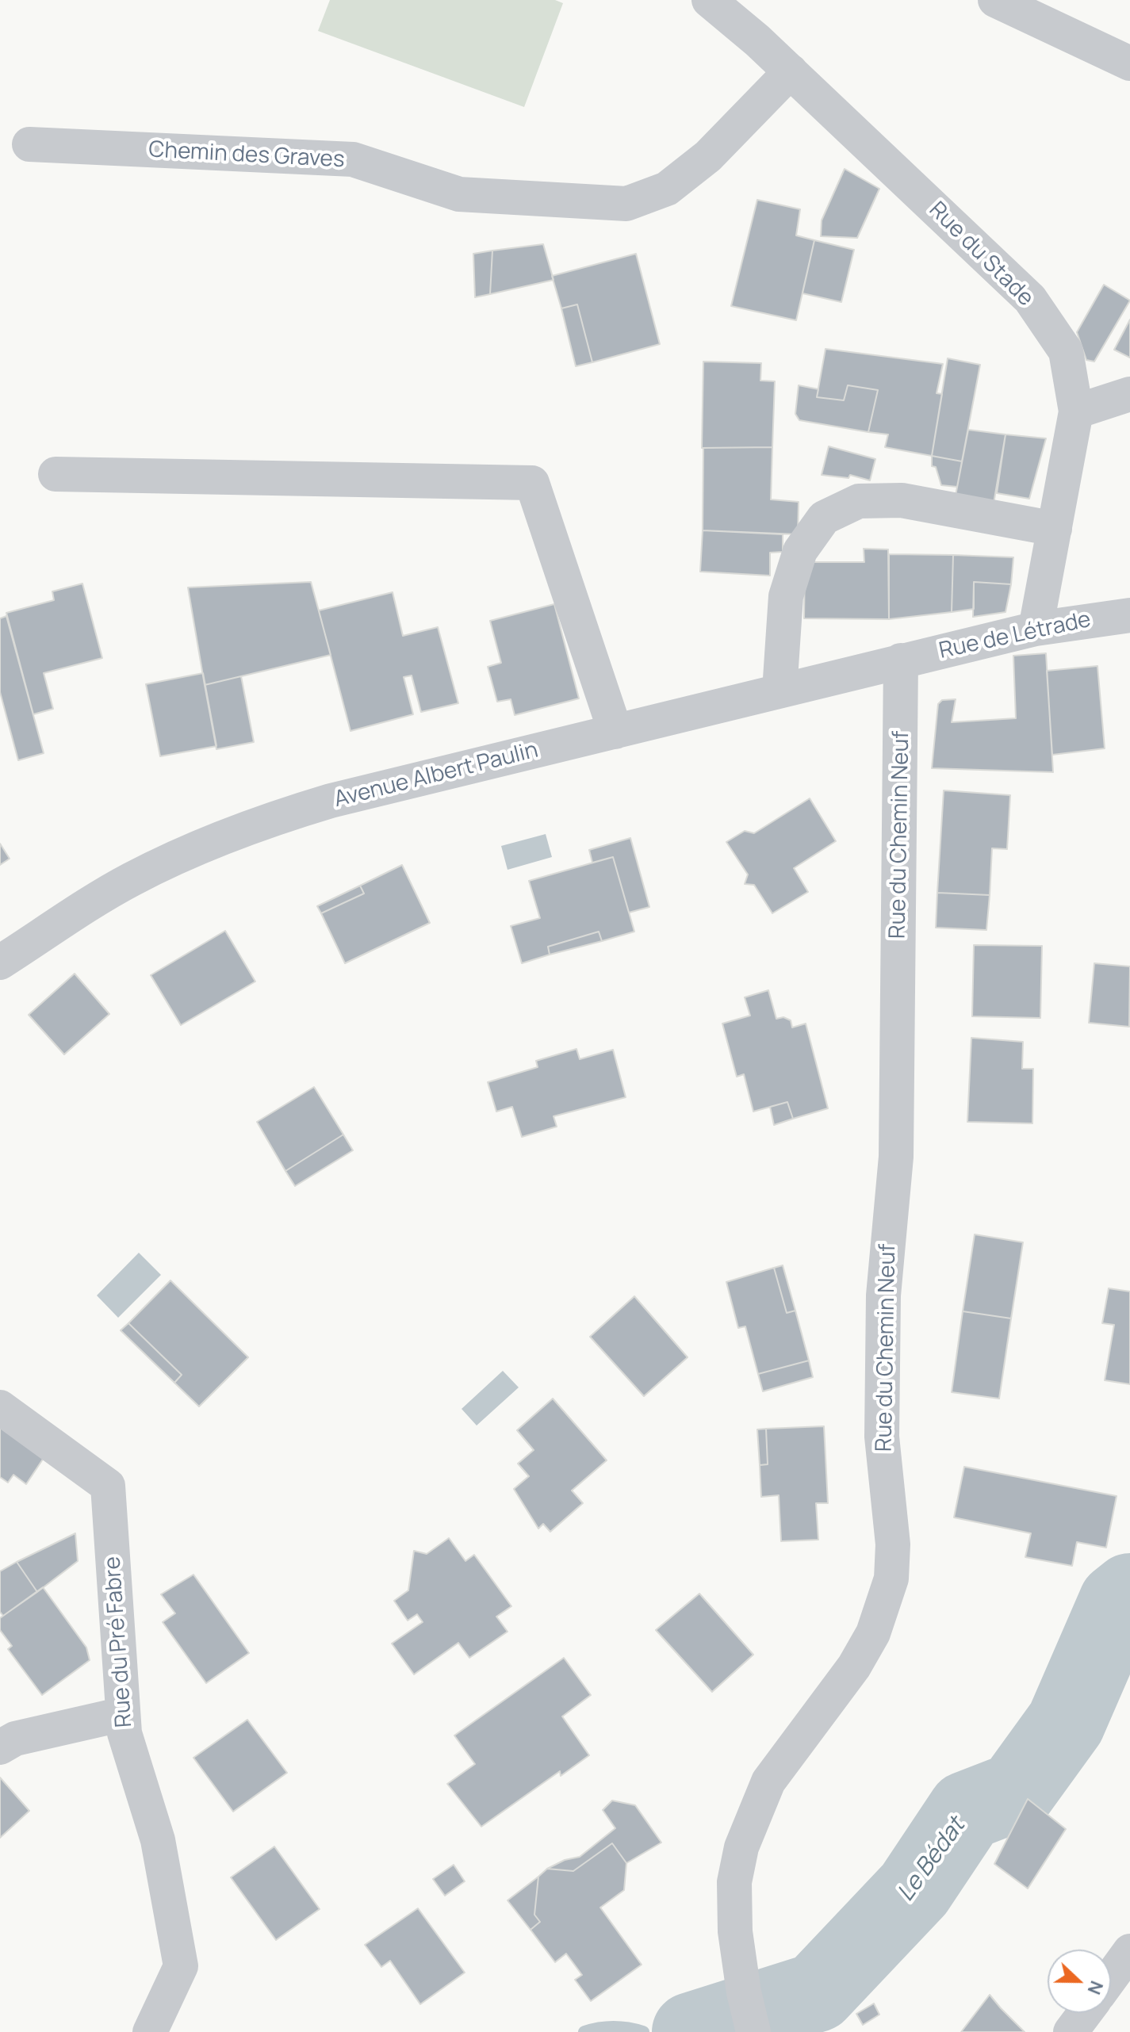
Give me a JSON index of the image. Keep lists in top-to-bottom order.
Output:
{
  "streets": {
    "street": [
      "Chemin des Graves",
      "Rue du Stade",
      "Rue de Létrade",
      "Avenue Albert Paulin",
      "Rue du Chemin Neuf",
      "Rue du Pré Fabre"
    ]
  },
  "crossings": [
    ["Chemin des Graves", "Rue du Stade"],
    ["Rue du Stade", "Rue de Létrade"],
    ["Rue de Létrade", "Avenue Albert Paulin"],
    ["Rue de Létrade", "Rue du Chemin Neuf"],
    ["Avenue Albert Paulin", "Rue du Chemin Neuf"]
  ],
  "water": ["Le Bédat"],
  "north": "right"
}
